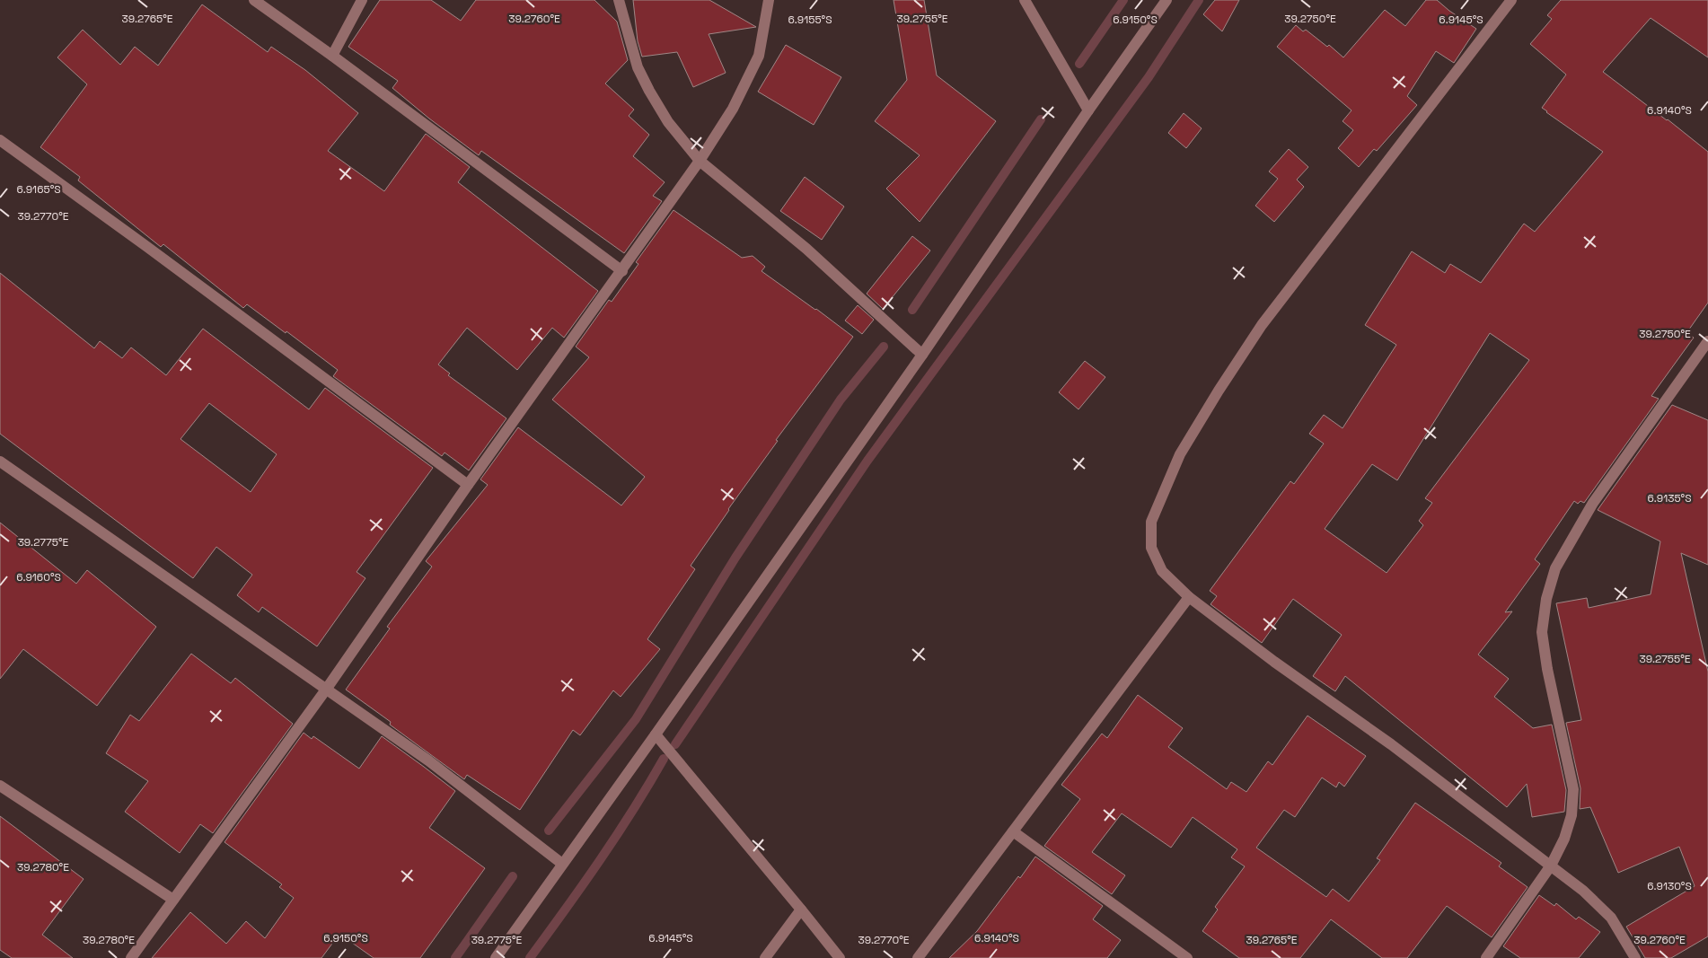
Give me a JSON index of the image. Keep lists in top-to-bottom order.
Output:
{
  "coordinates": [
    "39.2765°E",
    "39.2760°E",
    "39.2755°E",
    "39.2750°E",
    "6.9155°S",
    "6.9150°S",
    "6.9145°S",
    "6.9140°S",
    "6.9165°S",
    "39.2770°E",
    "6.9135°S",
    "39.2775°E",
    "6.9160°S",
    "39.2780°E",
    "6.9130°S"
  ]
}
